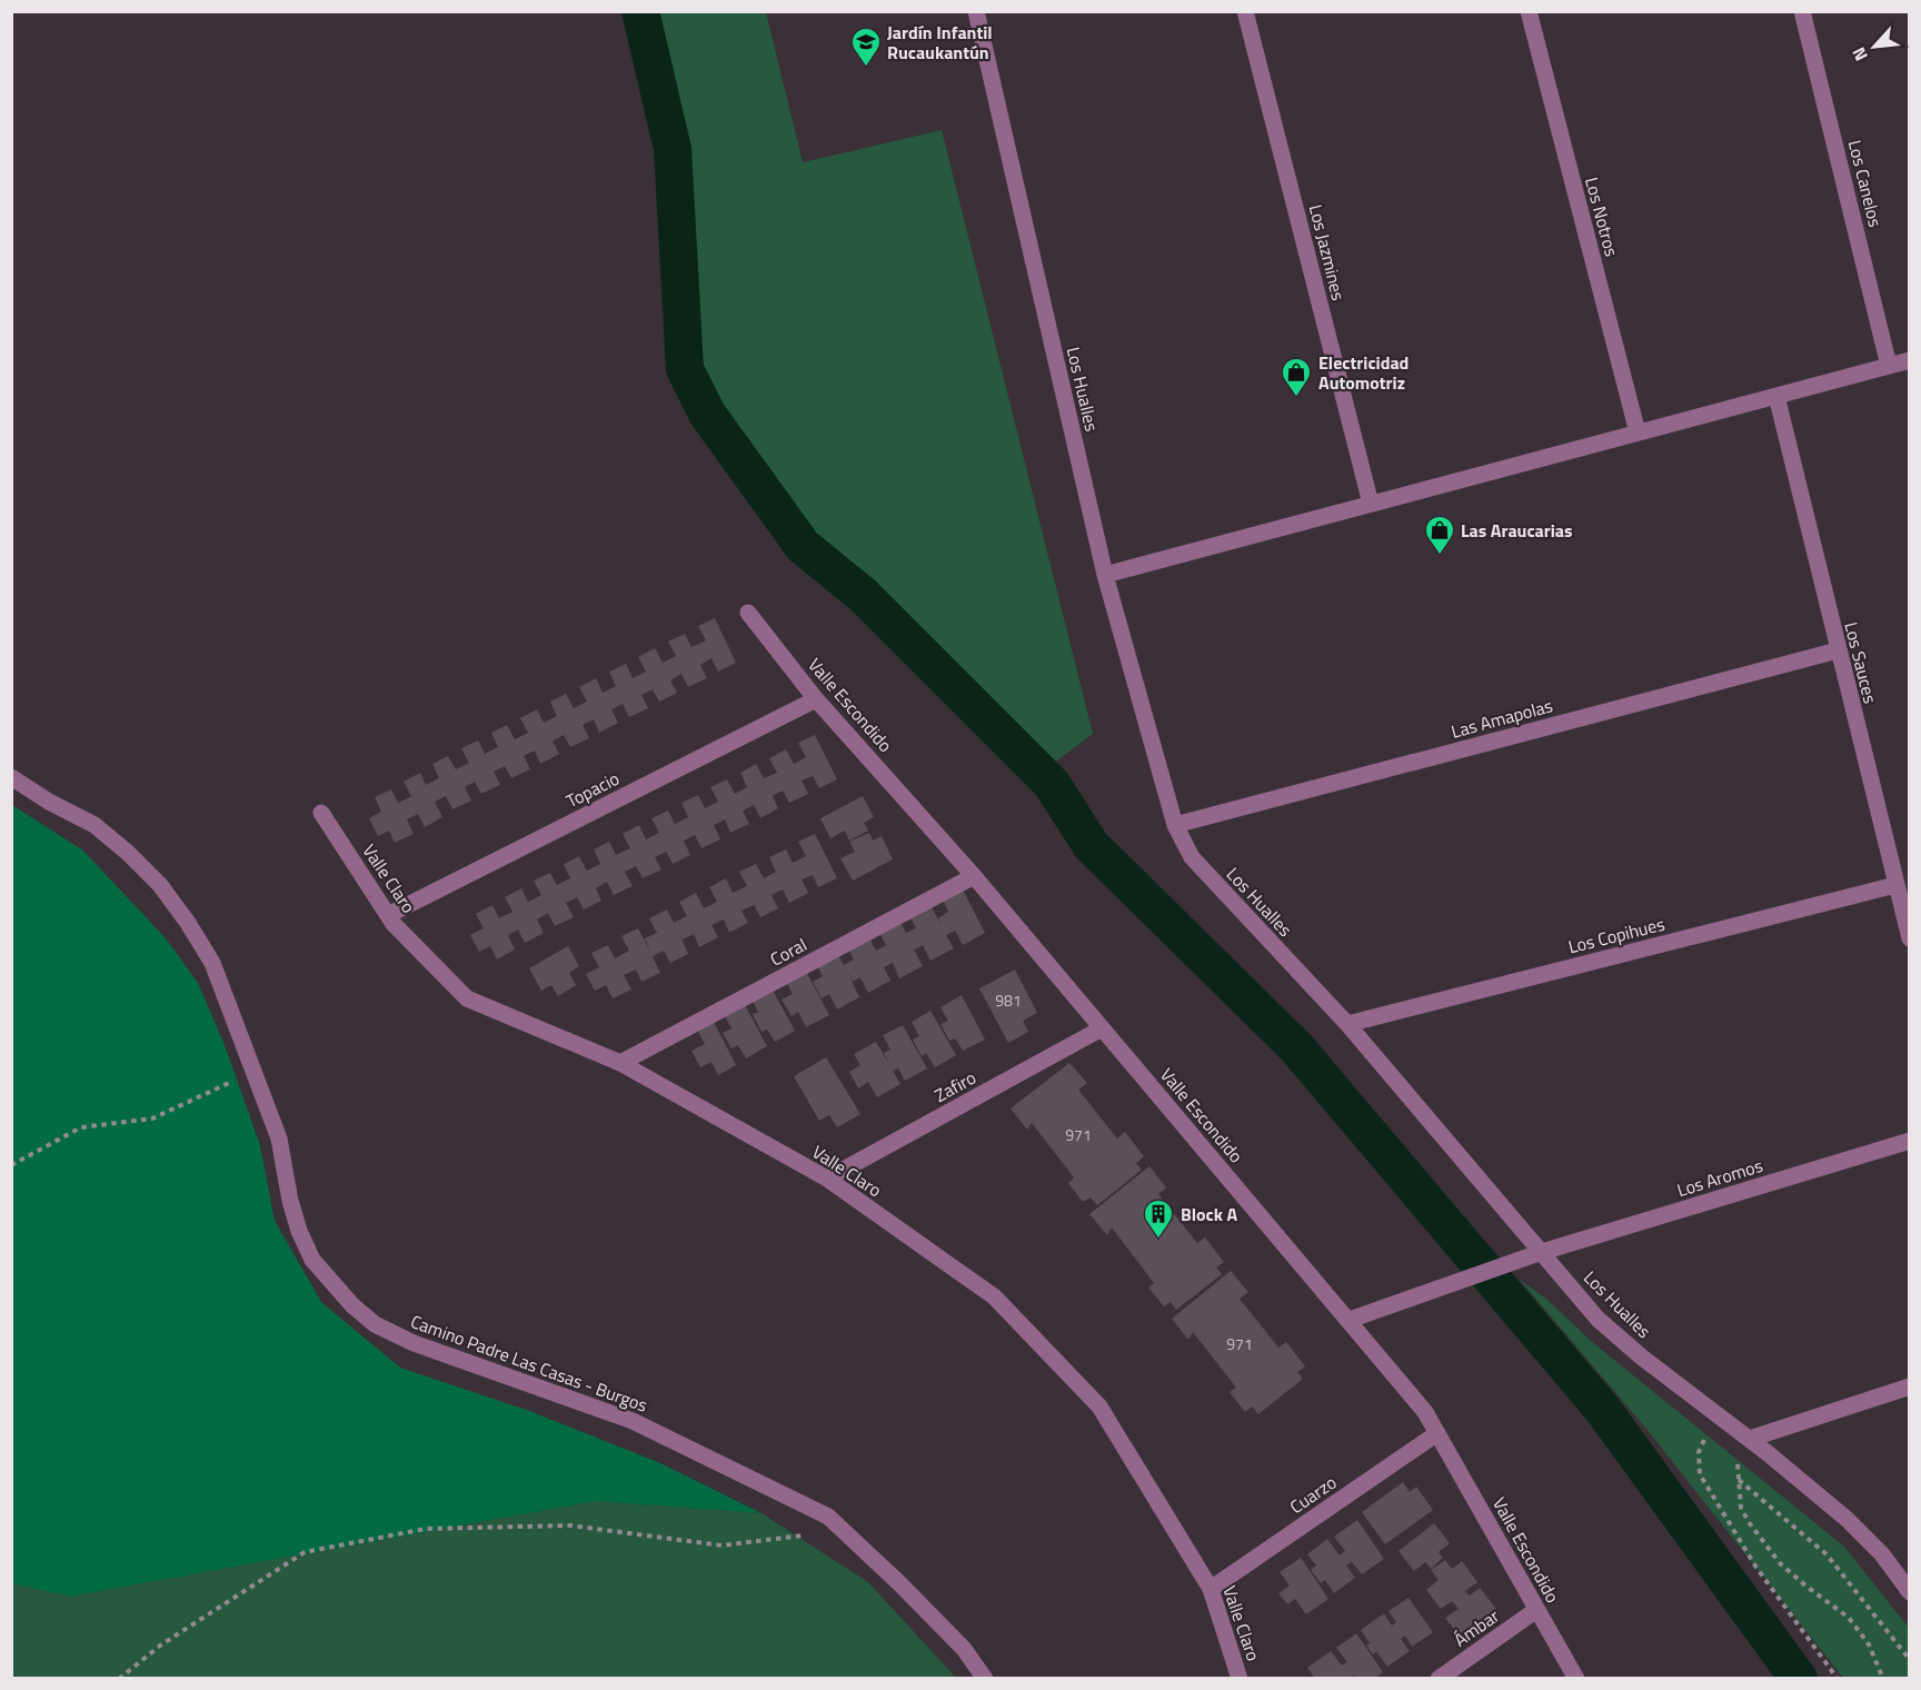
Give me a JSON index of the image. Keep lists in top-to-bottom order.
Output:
{
  "streets": {
    "street": [
      "Los Canelos",
      "Los Notros",
      "Los Jazmines",
      "Los Hualles",
      "Los Sauces",
      "Valle Escondido",
      "Las Amapolas",
      "Topacio",
      "Valle Claro",
      "Los Copihues",
      "Coral",
      "Zafiro",
      "Los Aromos",
      "Camino Padre Las Casas - Burgos",
      "Cuarzo",
      "Ámbar"
    ]
  },
  "crossings": [
    ["Los Hualles", "Las Amapolas"],
    ["Los Hualles", "Los Copihues"],
    ["Los Hualles", "Los Aromos"],
    ["Los Sauces", "Las Amapolas"],
    ["Los Sauces", "Los Copihues"],
    ["Valle Escondido", "Topacio"],
    ["Valle Escondido", "Coral"],
    ["Valle Escondido", "Zafiro"],
    ["Valle Escondido", "Los Aromos"],
    ["Valle Escondido", "Cuarzo"],
    ["Valle Escondido", "Ámbar"],
    ["Topacio", "Valle Claro"],
    ["Valle Claro", "Coral"],
    ["Valle Claro", "Zafiro"],
    ["Valle Claro", "Cuarzo"]
  ],
  "places": {
    "school or university": ["Jardín Infantil Rucaukantún"],
    "shop": ["Electricidad Automotriz", "Las Araucarias"],
    "building": ["Block A"]
  },
  "house_numbers": ["981", "971", "971"],
  "north": "bottom left"
}
